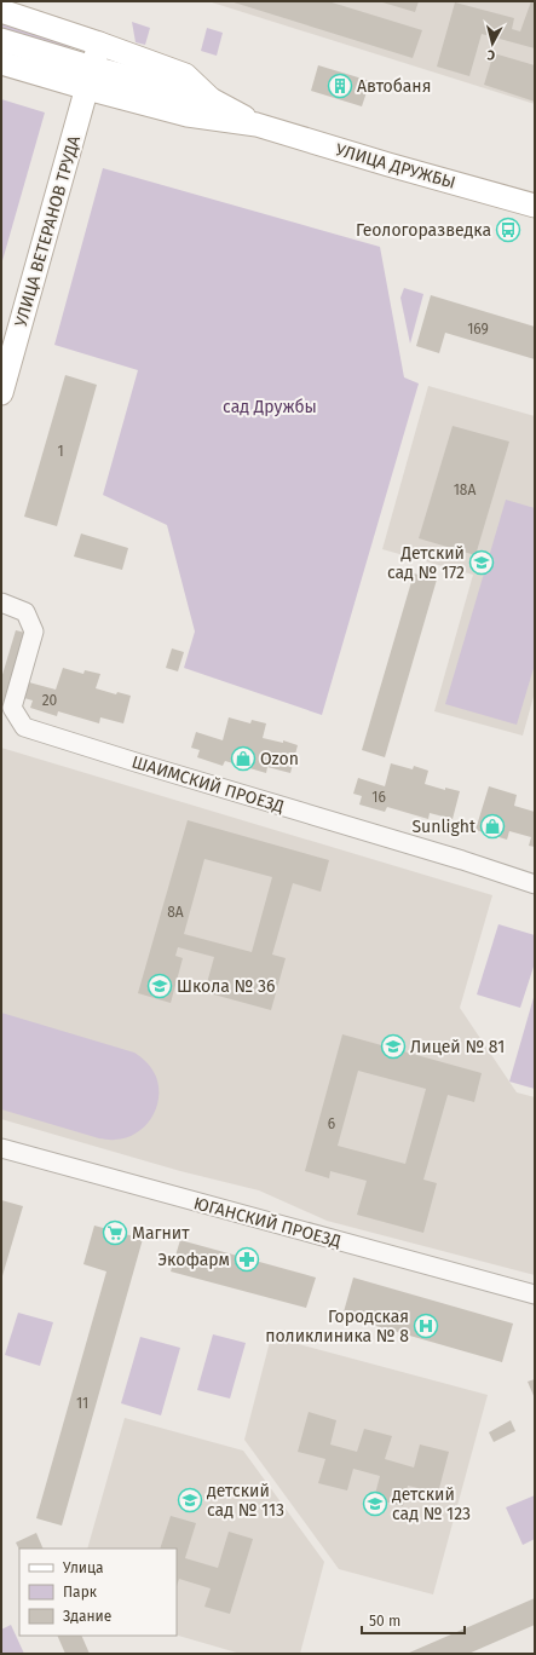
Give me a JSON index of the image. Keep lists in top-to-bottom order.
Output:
{
  "streets": {
    "main road": ["УЛИЦА ДРУЖБЫ", "УЛИЦА ВЕТЕРАНОВ ТРУДА"],
    "street": ["ШАИМСКИЙ ПРОЕЗД", "ЮГАНСКИЙ ПРОЕЗД"]
  },
  "crossings": [
    ["УЛИЦА ДРУЖБЫ", "УЛИЦА ВЕТЕРАНОВ ТРУДА"]
  ],
  "parks": ["сад Дружбы"],
  "places": {
    "building": ["Автобаня"],
    "bus stop": ["Геологоразведка"],
    "school or university": [
      "Детский сад № 172",
      "Школа № 36",
      "Лицей № 81",
      "детский сад № 113",
      "детский сад № 123"
    ],
    "shop": ["Ozon", "Sunlight"],
    "supermarket": ["Магнит"],
    "pharmacy": ["Экофарм"],
    "hospital": ["Городская поликлиника № 8"]
  },
  "house_numbers": [
    "169",
    "1",
    "18А",
    "20",
    "16",
    "8А",
    "6",
    "11"
  ],
  "legend": ["Улица", "Парк", "Здание"],
  "scale_bar": "50 m",
  "north": "bottom"
}
